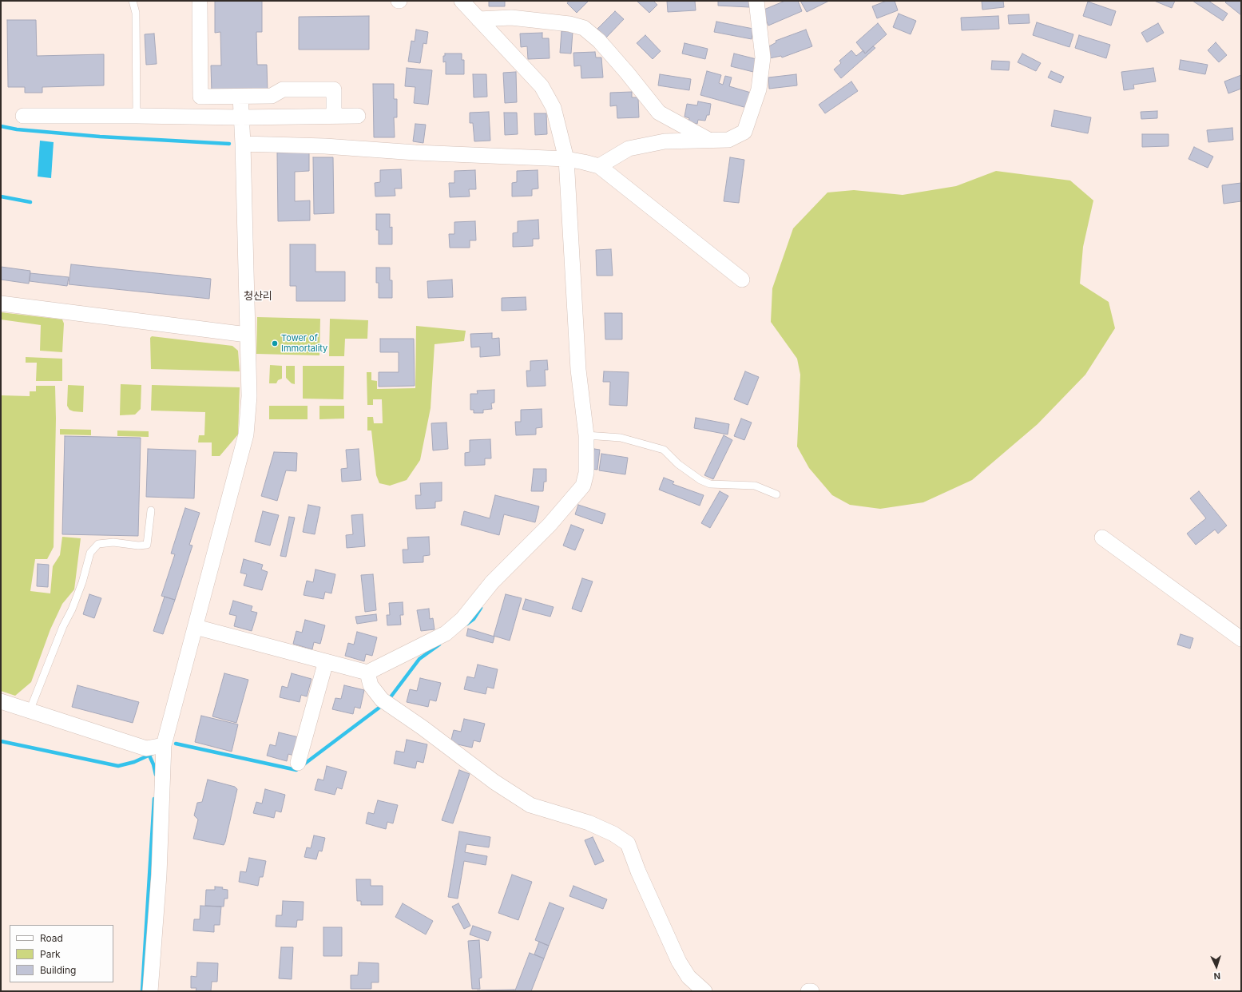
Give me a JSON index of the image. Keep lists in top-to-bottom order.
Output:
{
  "districts": ["청산리"],
  "places": ["Tower of Immortality"],
  "legend": ["Road", "Park", "Building"],
  "north": "bottom"
}
